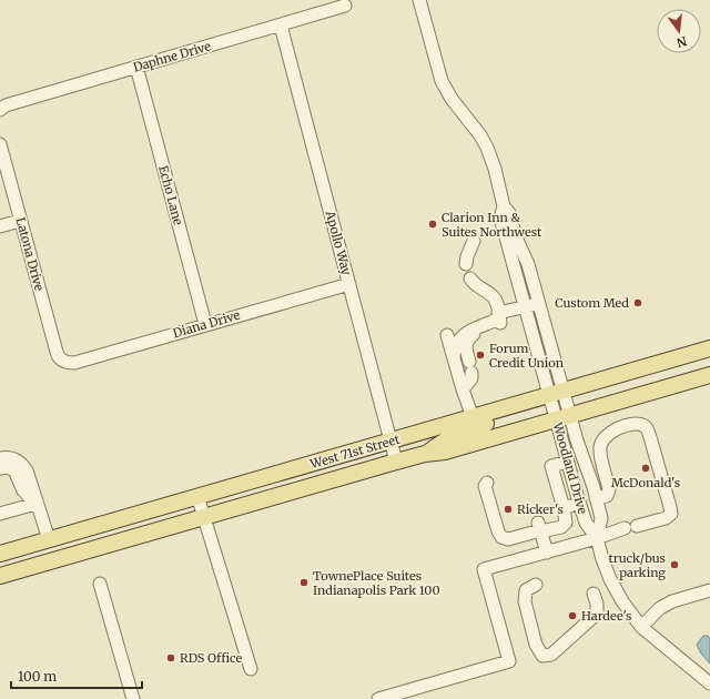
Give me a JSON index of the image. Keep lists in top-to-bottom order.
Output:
{
  "streets": {
    "main road": ["West 71st Street"],
    "street": [
      "Daphne Drive",
      "Echo Lane",
      "Apollo Way",
      "Latona Drive",
      "Diana Drive",
      "Woodland Drive"
    ]
  },
  "crossings": [
    ["Daphne Drive", "Echo Lane"],
    ["Daphne Drive", "Apollo Way"],
    ["Echo Lane", "Diana Drive"],
    ["Apollo Way", "Diana Drive"],
    ["Apollo Way", "West 71st Street"],
    ["Latona Drive", "Diana Drive"],
    ["West 71st Street", "Woodland Drive"]
  ],
  "places": [
    "Clarion Inn & Suites Northwest",
    "Custom Med",
    "Forum Credit Union",
    "McDonald's",
    "Ricker's",
    "truck/bus parking",
    "TownePlace Suites Indianapolis Park 100",
    "Hardee's",
    "RDS Office"
  ],
  "scale_bar": "100 m",
  "north": "bottom"
}
